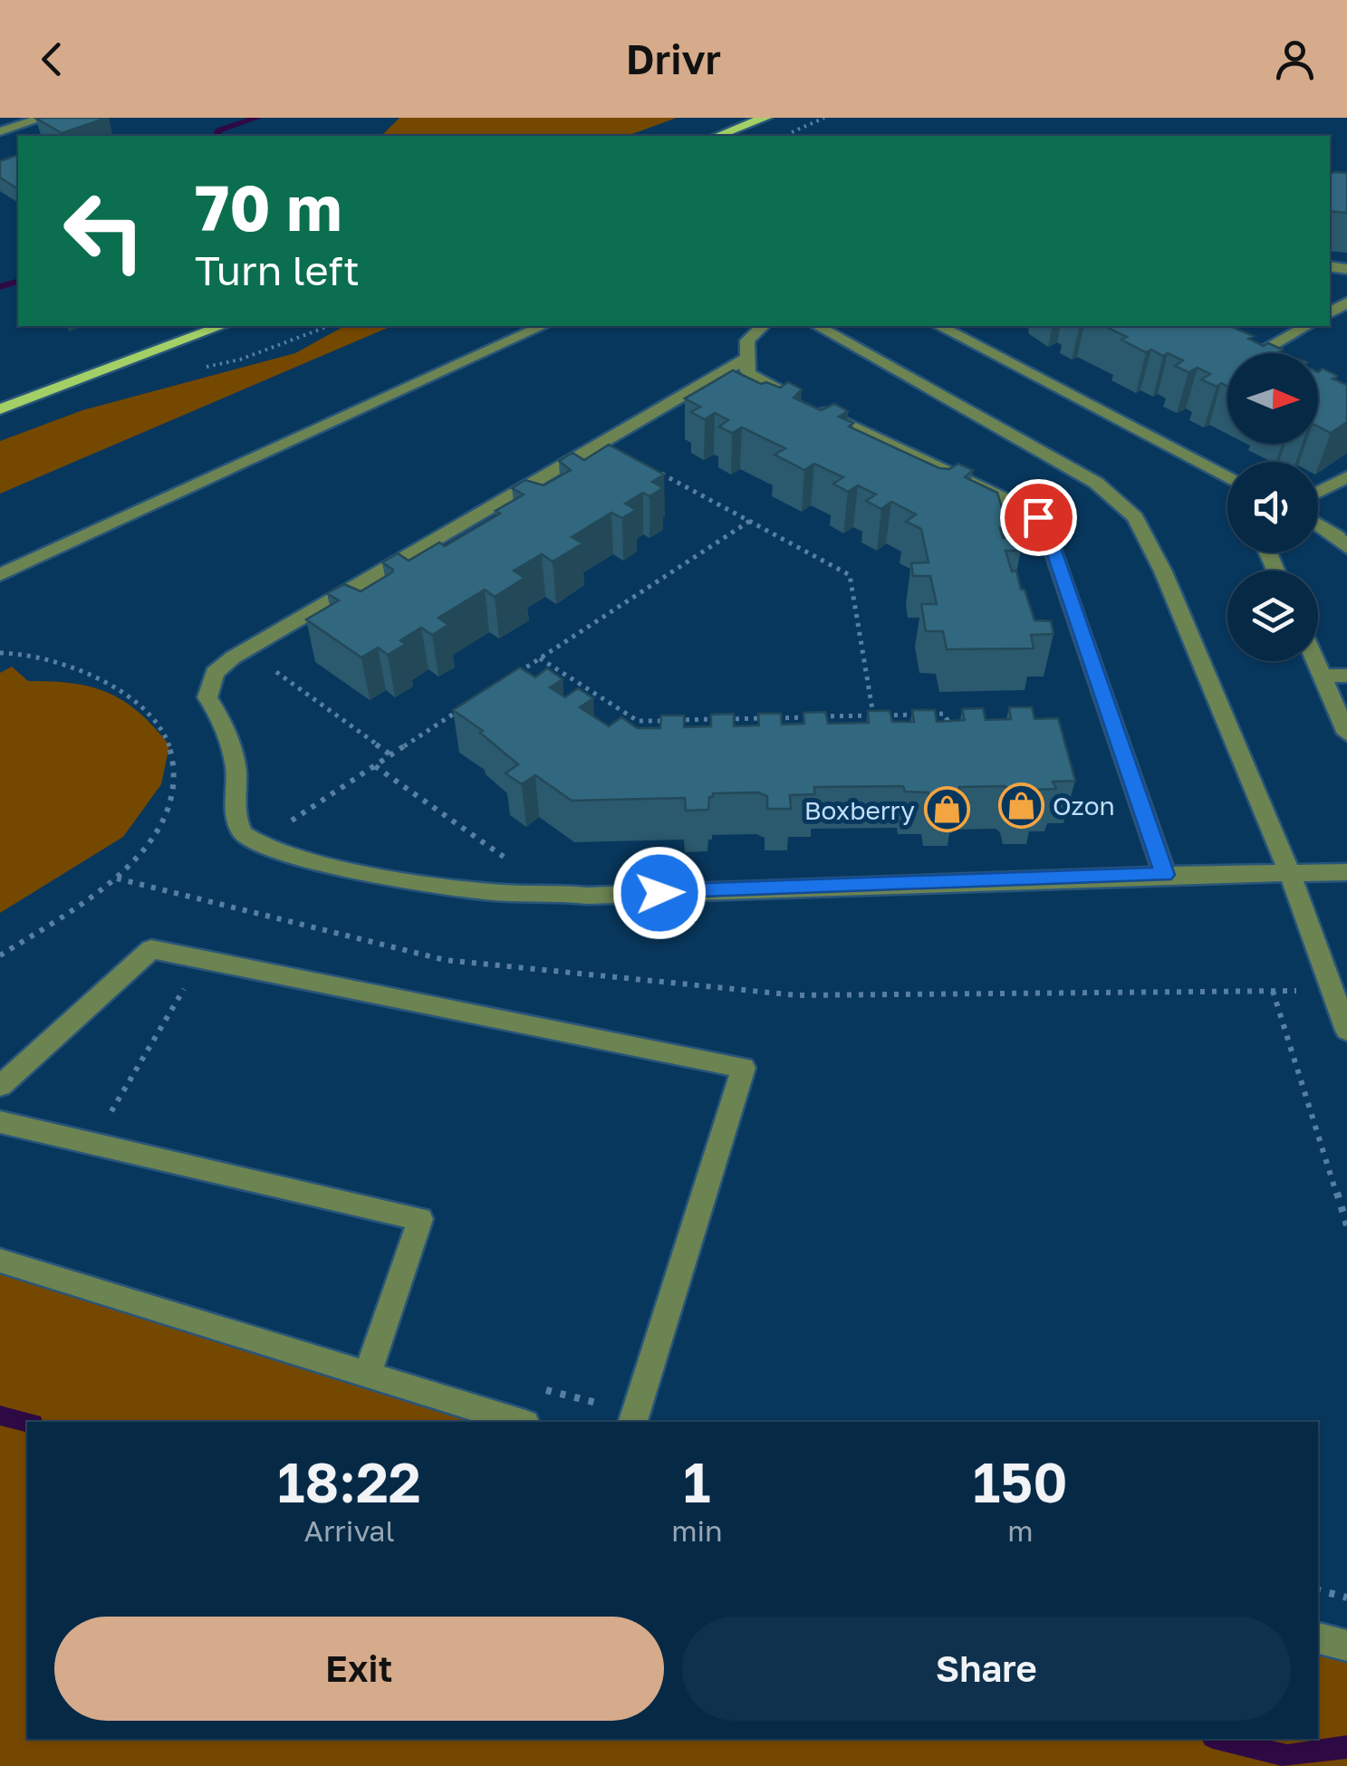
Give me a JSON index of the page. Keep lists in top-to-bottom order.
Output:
{
  "places": {
    "shop": ["Ozon", "Boxberry"]
  },
  "north": "right",
  "page": {
    "header": "Drivr",
    "turn": ["70 m", "Turn left"],
    "eta": [
      "18:22",
      "Arrival",
      "1",
      "min",
      "150",
      "m"
    ],
    "buttons": ["Exit", "Share"]
  }
}
